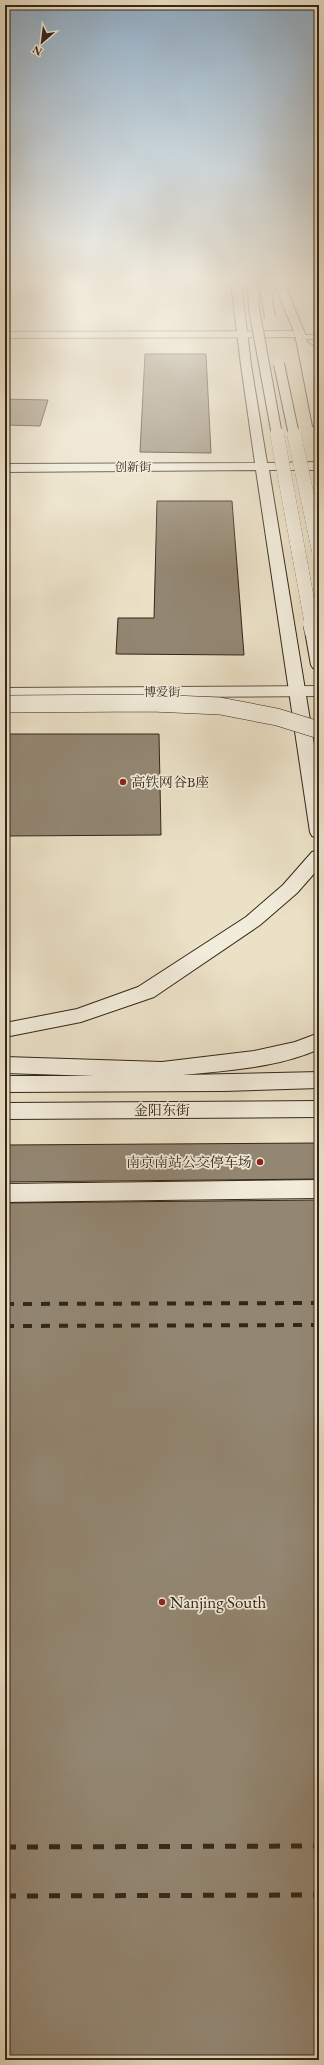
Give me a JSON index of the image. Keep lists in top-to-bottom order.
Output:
{
  "streets": {
    "street": ["创新街", "博爱街", "金阳东街"]
  },
  "places": ["高铁网谷B座", "南京南站公交停车场", "Nanjing South"],
  "north": "bottom left"
}
